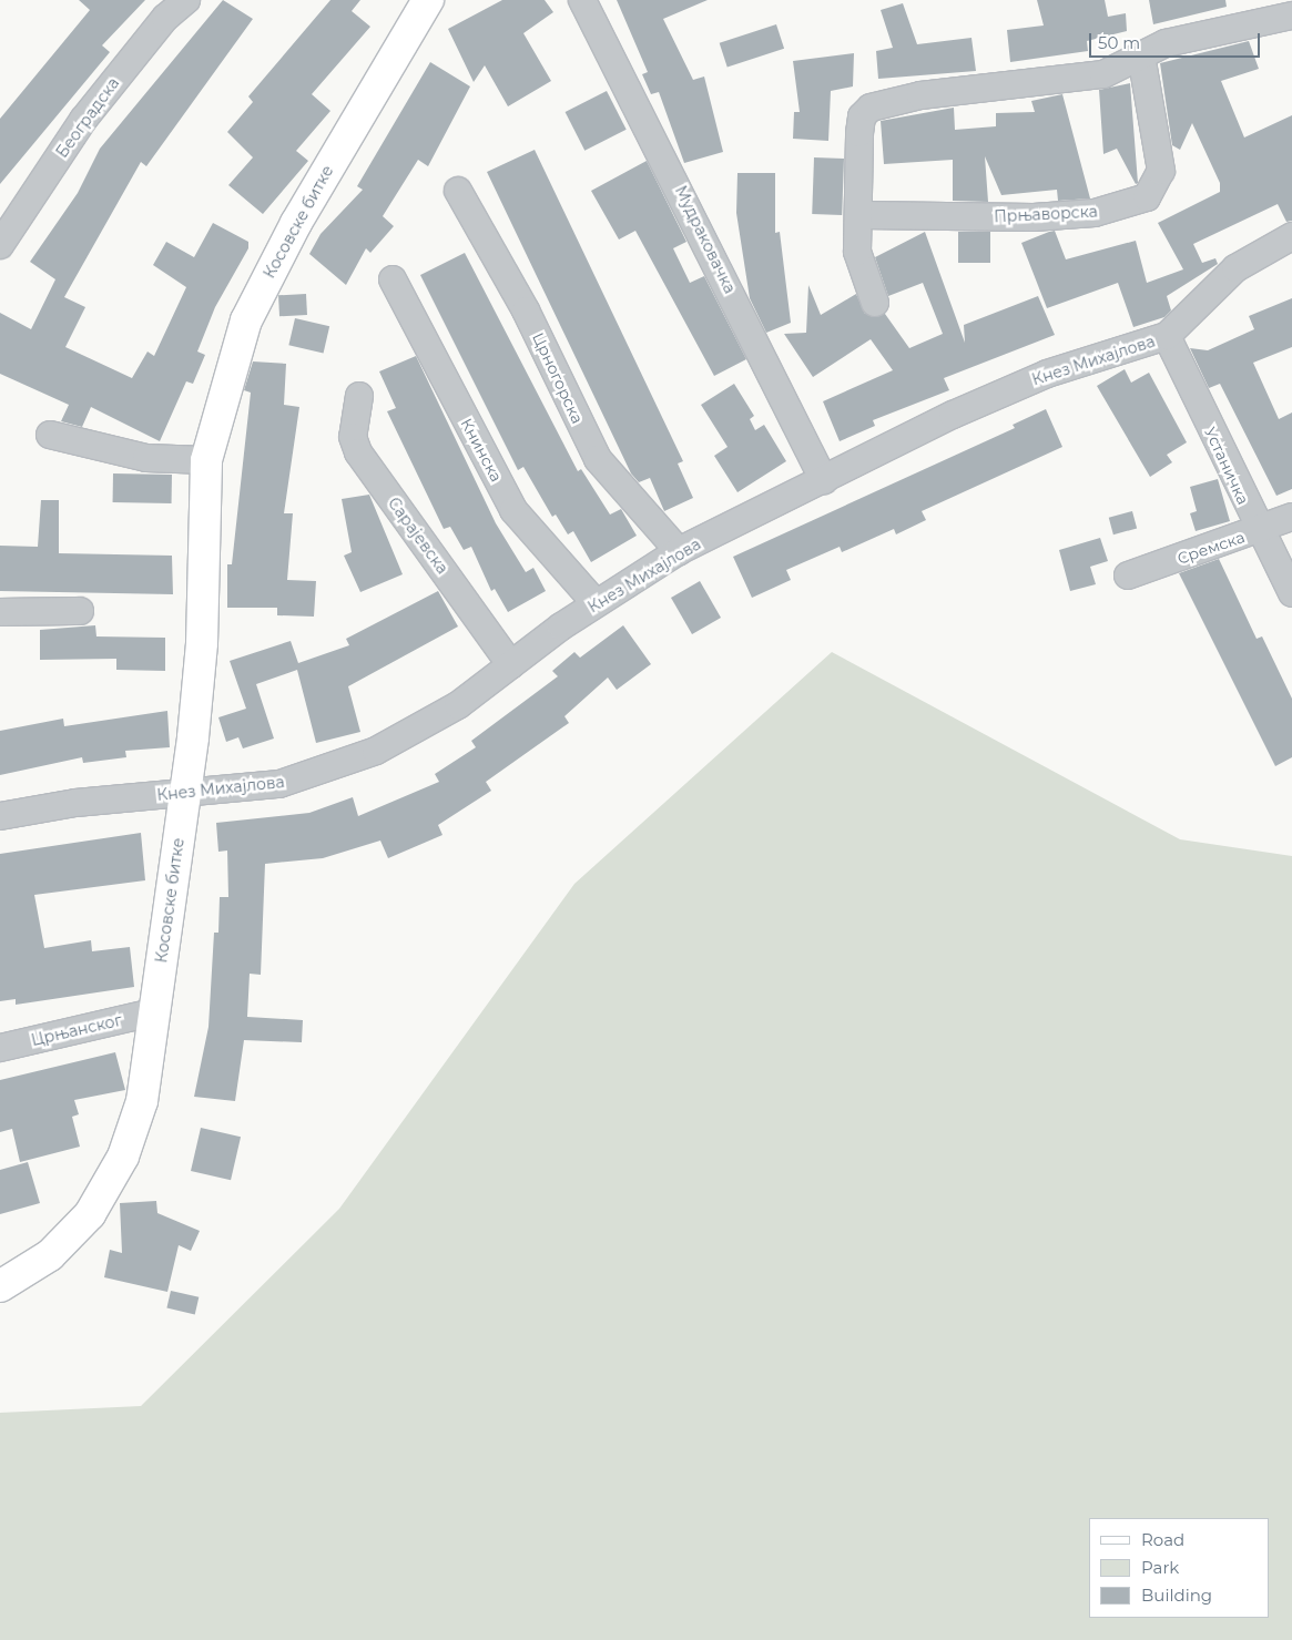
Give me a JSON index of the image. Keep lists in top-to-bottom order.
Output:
{
  "streets": {
    "street": [
      "Београдска",
      "Прњаворска",
      "Косовске битке",
      "Мудраковачка",
      "Кнез Михајлова",
      "Црногорска",
      "Книнска",
      "Устаничка",
      "Сарајевска",
      "Сремска",
      "Црњанског"
    ]
  },
  "crossings": [
    ["Косовске битке", "Кнез Михајлова"],
    ["Косовске битке", "Црњанског"],
    ["Мудраковачка", "Кнез Михајлова"],
    ["Кнез Михајлова", "Црногорска"],
    ["Кнез Михајлова", "Книнска"],
    ["Кнез Михајлова", "Устаничка"],
    ["Кнез Михајлова", "Сарајевска"],
    ["Устаничка", "Сремска"]
  ],
  "legend": ["Road", "Park", "Building"],
  "scale_bar": "50 m"
}
